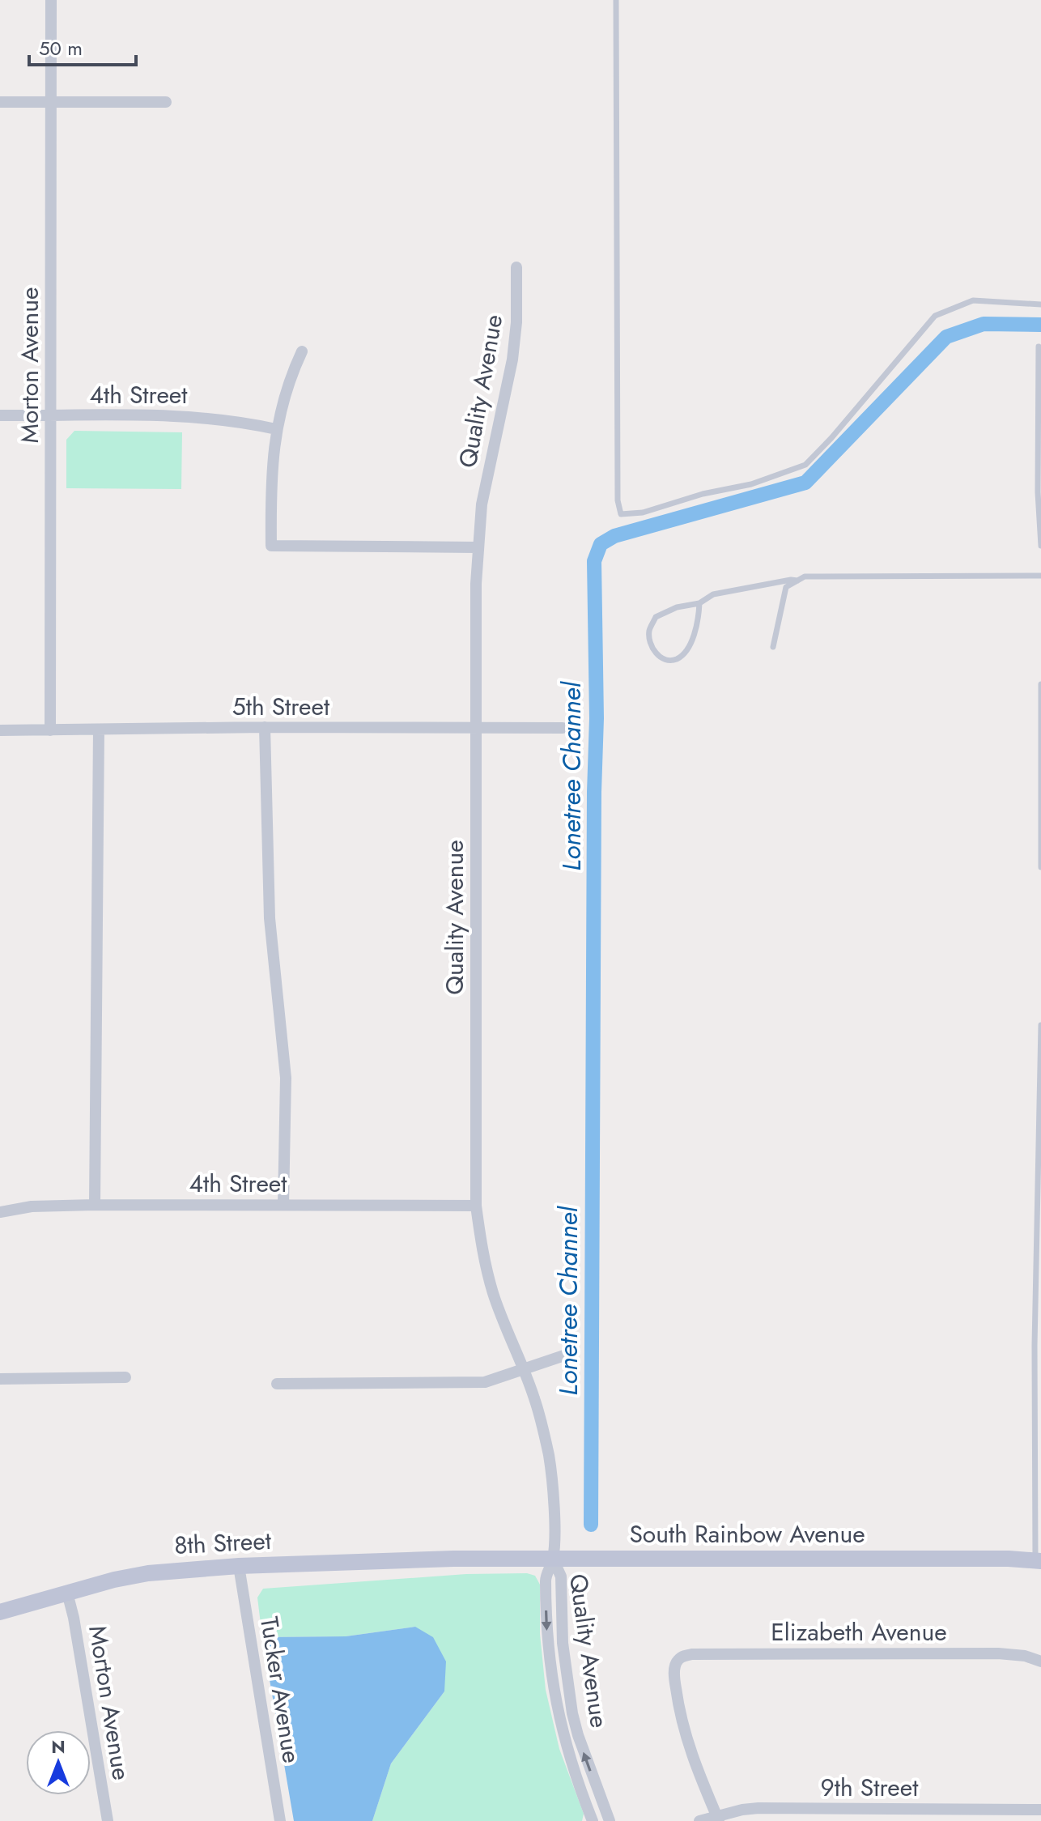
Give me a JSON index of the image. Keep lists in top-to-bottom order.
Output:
{
  "streets": {
    "street": [
      "Morton Avenue",
      "Quality Avenue",
      "4th Street",
      "5th Street",
      "South Rainbow Avenue",
      "8th Street",
      "Elizabeth Avenue",
      "Tucker Avenue",
      "9th Street"
    ]
  },
  "crossings": [
    ["Morton Avenue", "4th Street"],
    ["Morton Avenue", "5th Street"],
    ["Morton Avenue", "8th Street"],
    ["Quality Avenue", "4th Street"],
    ["Quality Avenue", "5th Street"],
    ["Quality Avenue", "South Rainbow Avenue"],
    ["South Rainbow Avenue", "8th Street"],
    ["8th Street", "Tucker Avenue"],
    ["Elizabeth Avenue", "9th Street"]
  ],
  "water": ["Lonetree Channel"],
  "scale_bar": "50 m",
  "north": "top"
}
